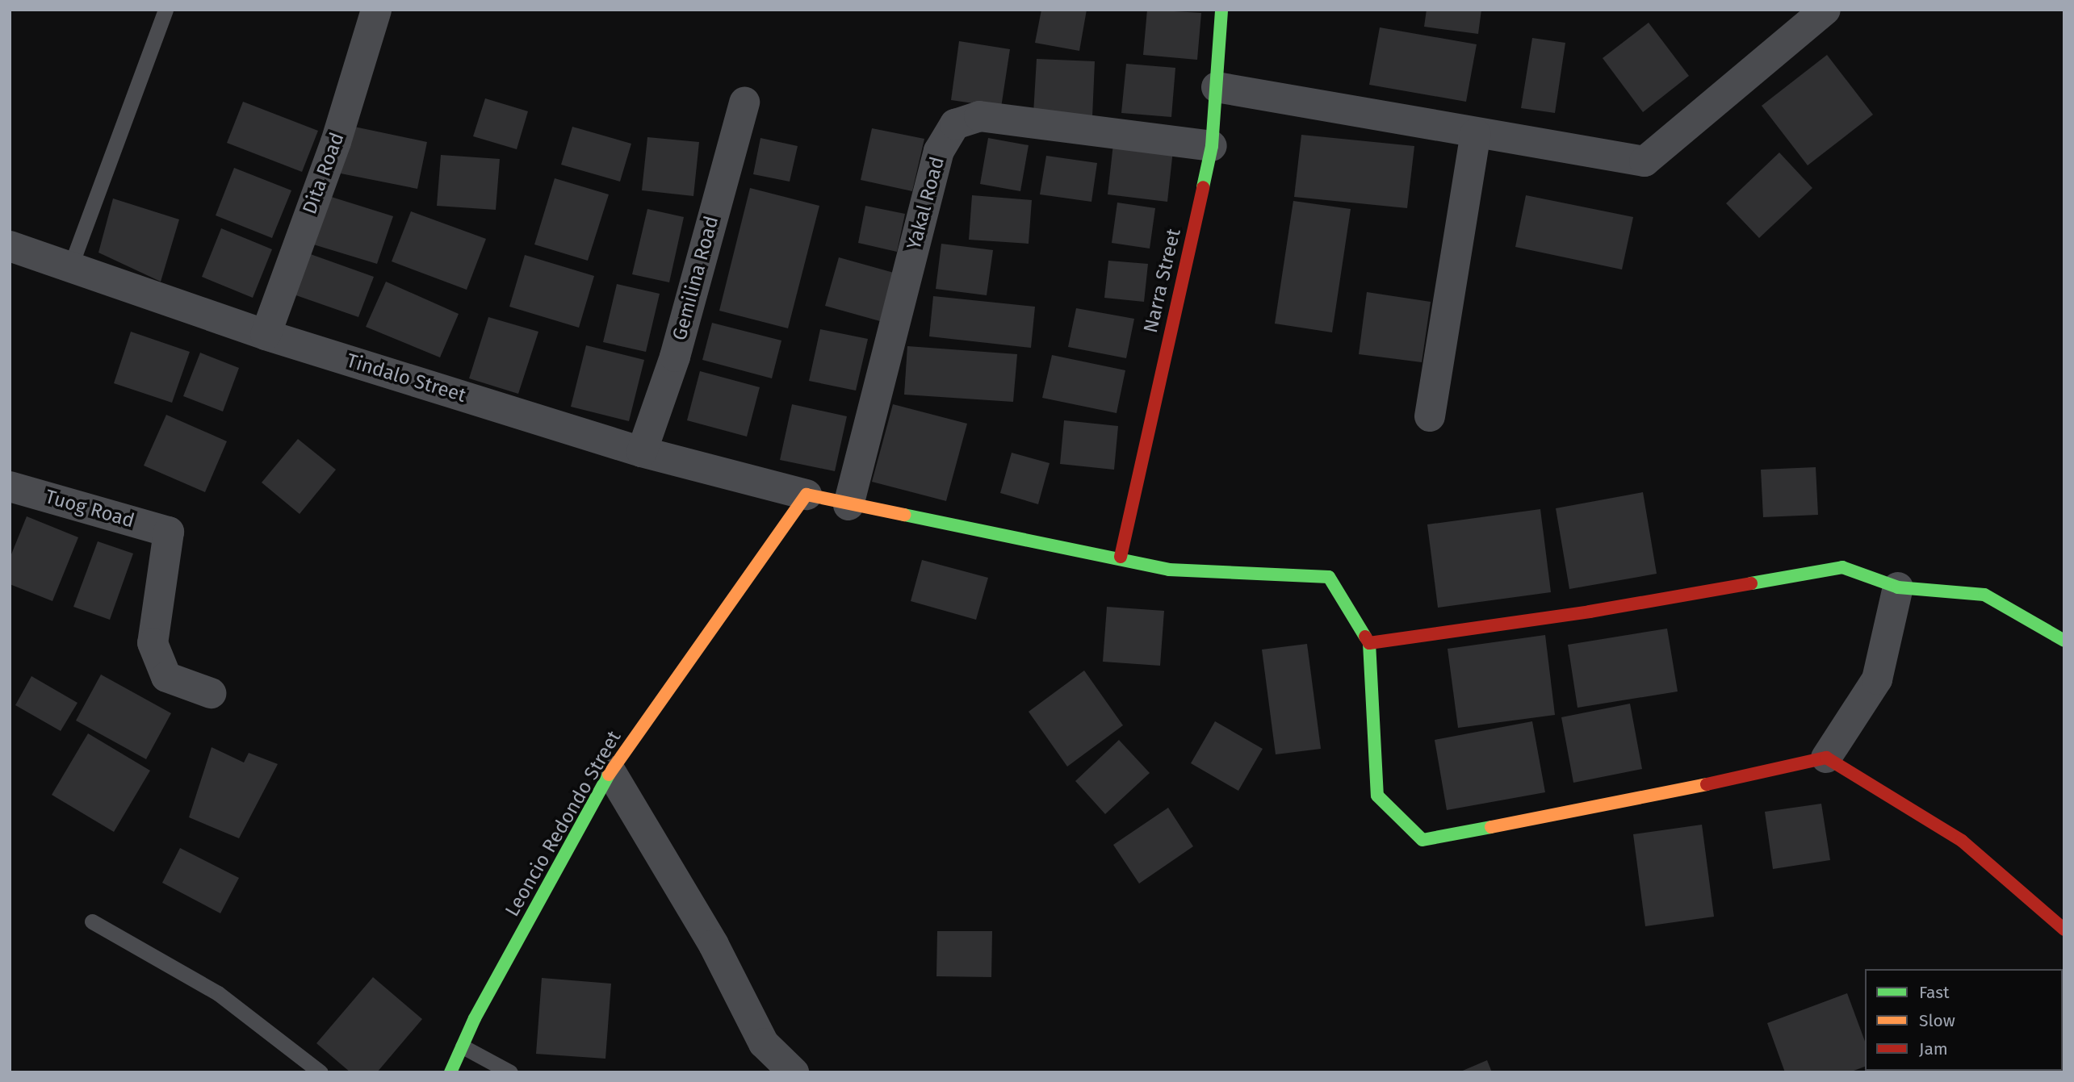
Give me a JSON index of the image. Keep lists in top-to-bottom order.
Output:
{
  "streets": {
    "street": [
      "Dita Road",
      "Yakal Road",
      "Gemilina Road",
      "Narra Street",
      "Tindalo Street",
      "Tuog Road",
      "Leoncio Redondo Street"
    ]
  },
  "crossings": [
    ["Dita Road", "Tindalo Street"],
    ["Yakal Road", "Narra Street"],
    ["Gemilina Road", "Tindalo Street"],
    ["Tindalo Street", "Leoncio Redondo Street"]
  ],
  "legend": ["Fast", "Slow", "Jam"]
}
